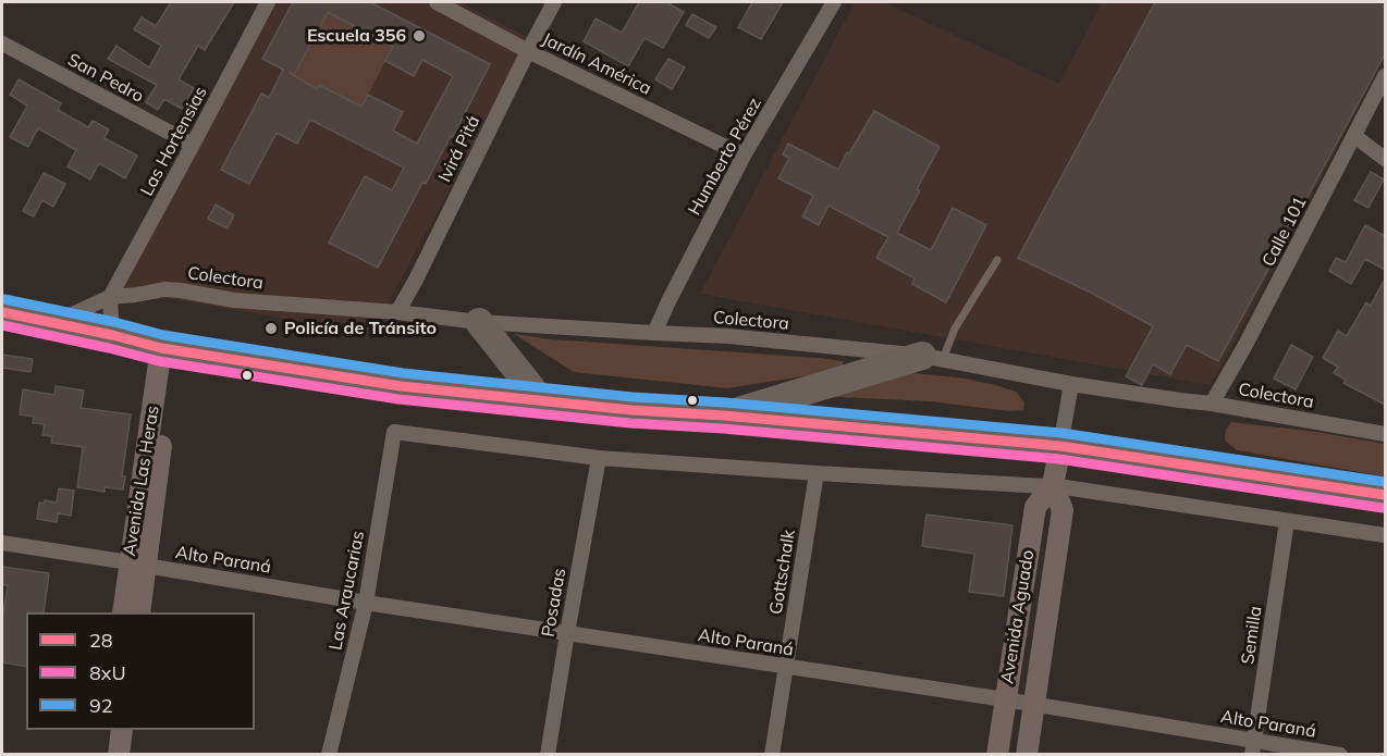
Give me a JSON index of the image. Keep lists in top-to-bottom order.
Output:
{
  "streets": {
    "main road": ["Avenida Las Heras", "Avenida Aguado"],
    "street": [
      "Jardín América",
      "San Pedro",
      "Las Hortensias",
      "Ivirá Pitá",
      "Humberto Pérez",
      "Calle 101",
      "Colectora",
      "Alto Paraná",
      "Gottschalk",
      "Las Araucarias",
      "Posadas",
      "Semilla"
    ]
  },
  "crossings": [
    ["Jardín América", "Ivirá Pitá"],
    ["Jardín América", "Humberto Pérez"],
    ["San Pedro", "Las Hortensias"],
    ["Las Hortensias", "Colectora"],
    ["Ivirá Pitá", "Colectora"],
    ["Humberto Pérez", "Colectora"],
    ["Calle 101", "Colectora"],
    ["Avenida Las Heras", "Alto Paraná"],
    ["Alto Paraná", "Gottschalk"],
    ["Alto Paraná", "Las Araucarias"],
    ["Alto Paraná", "Posadas"],
    ["Alto Paraná", "Avenida Aguado"],
    ["Alto Paraná", "Semilla"],
    ["Las Araucarias", "Posadas"]
  ],
  "places": ["Escuela 356", "Policía de Tránsito"],
  "lines": ["transit line 92", "transit line 28", "transit line 8xU"],
  "legend": ["28", "8xU", "92"]
}
